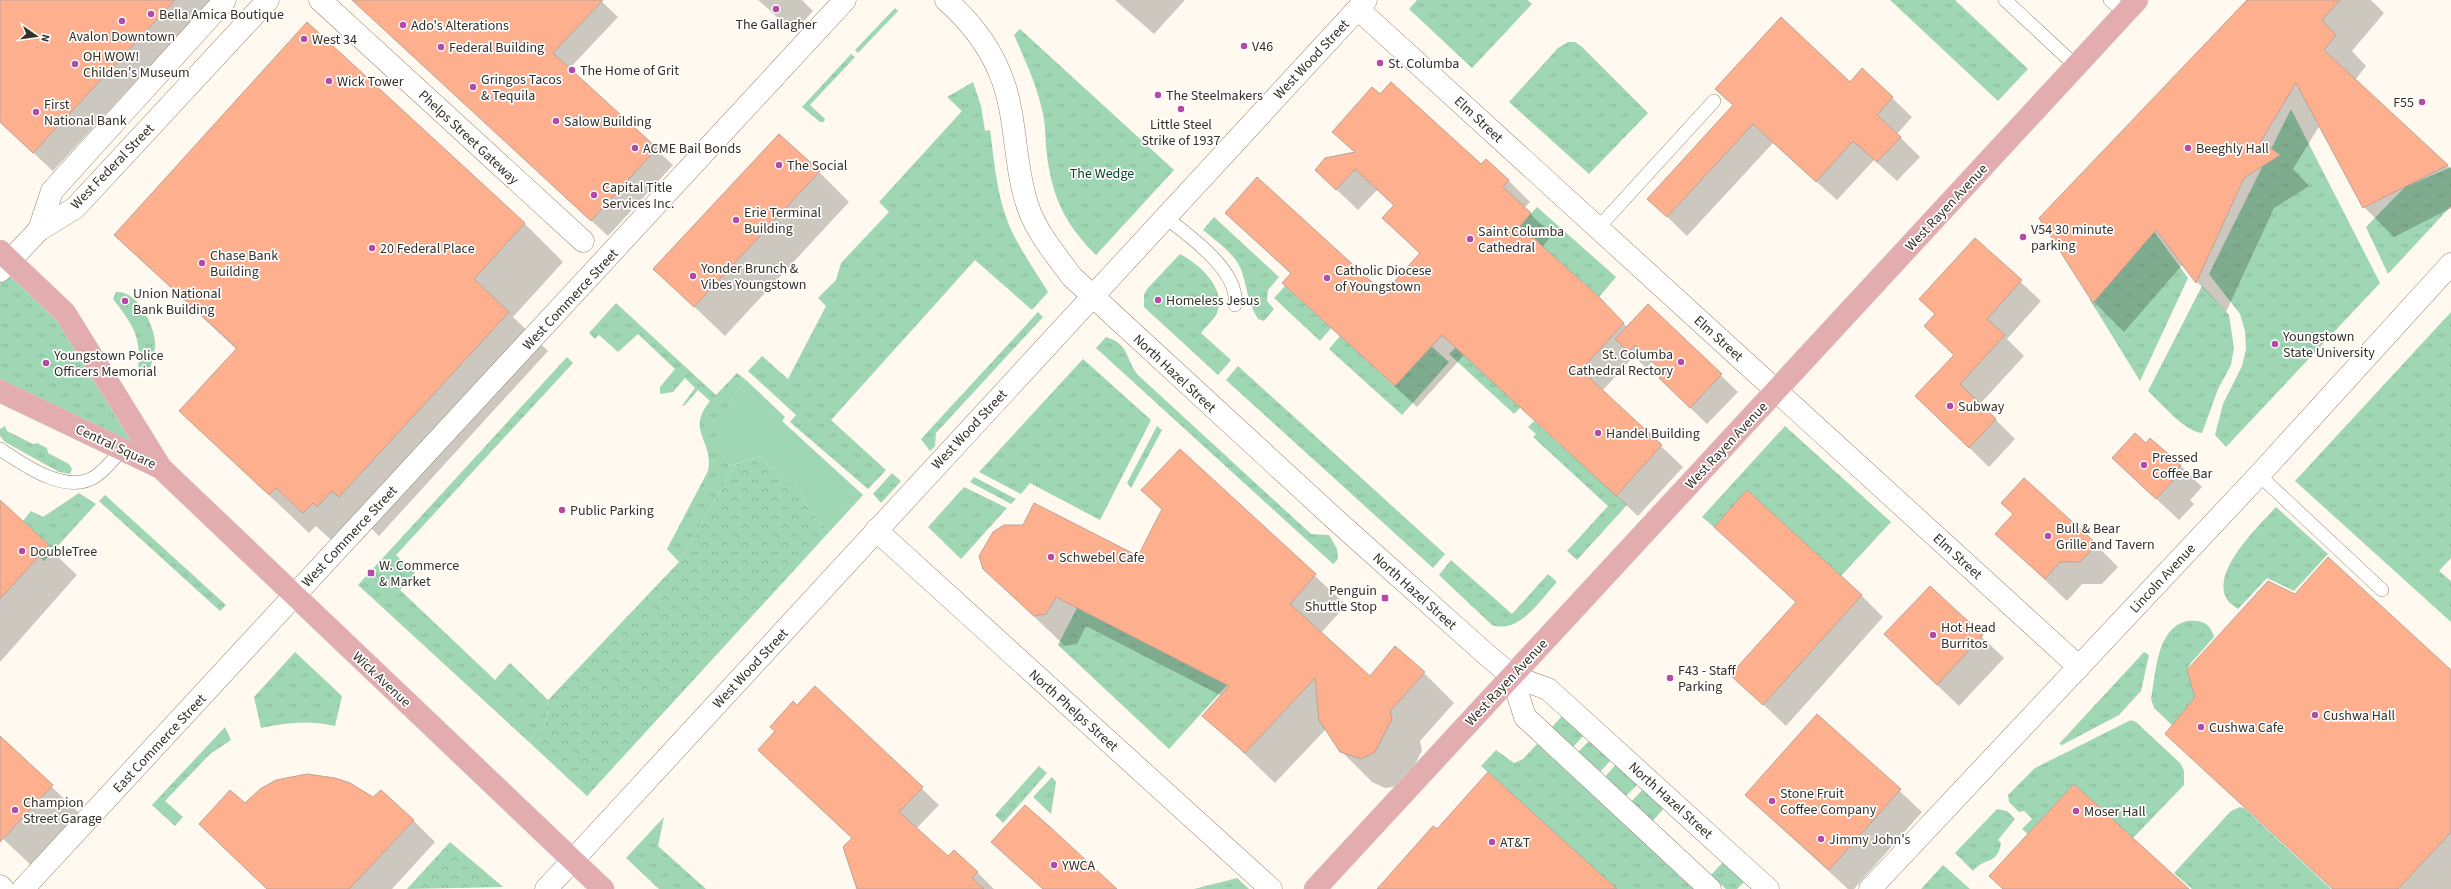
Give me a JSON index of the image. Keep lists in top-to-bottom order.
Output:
{
  "streets": {
    "main road": ["West Rayen Avenue", "Central Square", "Wick Avenue"],
    "street": [
      "West Wood Street",
      "Elm Street",
      "Phelps Street Gateway",
      "West Federal Street",
      "West Commerce Street",
      "North Hazel Street",
      "Lincoln Avenue",
      "North Phelps Street",
      "East Commerce Street"
    ]
  },
  "crossings": [
    ["West Wood Street", "Elm Street"],
    ["West Wood Street", "North Hazel Street"],
    ["West Wood Street", "Wick Avenue"],
    ["West Wood Street", "North Phelps Street"],
    ["Elm Street", "West Rayen Avenue"],
    ["Elm Street", "Lincoln Avenue"],
    ["West Rayen Avenue", "North Hazel Street"],
    ["West Commerce Street", "Wick Avenue"],
    ["West Commerce Street", "East Commerce Street"],
    ["Central Square", "Wick Avenue"],
    ["Wick Avenue", "East Commerce Street"]
  ],
  "parks": ["The Wedge"],
  "places": {
    "other": [
      "The Gallagher",
      "Bella Amica Boutique",
      "Avalon Downtown",
      "Ado's Alterations",
      "West 34",
      "V46",
      "Federal Building",
      "St. Columba",
      "OH WOW! Childen's Museum",
      "The Home of Grit",
      "Wick Tower",
      "Gringos Tacos & Tequila",
      "The Steelmakers",
      "F55",
      "Little Steel Strike of 1937",
      "First National Bank",
      "Salow Building",
      "ACME Bail Bonds",
      "Beeghly Hall",
      "The Social",
      "Capital Title Services Inc.",
      "Erie Terminal Building",
      "V54 30 minute parking",
      "Saint Columba Cathedral",
      "20 Federal Place",
      "Chase Bank Building",
      "Yonder Brunch & Vibes Youngstown",
      "Catholic Diocese of Youngstown",
      "Homeless Jesus",
      "Union National Bank Building",
      "Youngstown State University",
      "St. Columba Cathedral Rectory",
      "Youngstown Police Officers Memorial",
      "Subway",
      "Handel Building",
      "Pressed Coffee Bar",
      "Public Parking",
      "Bull & Bear Grille and Tavern",
      "DoubleTree",
      "Schwebel Cafe",
      "Hot Head Burritos",
      "F43 - Staff Parking",
      "Cushwa Hall",
      "Cushwa Cafe",
      "Stone Fruit Coffee Company",
      "Champion Street Garage",
      "Moser Hall",
      "Jimmy John's",
      "AT&T",
      "YWCA"
    ],
    "transit": ["W. Commerce & Market", "Penguin Shuttle Stop"]
  },
  "north": "right"
}
